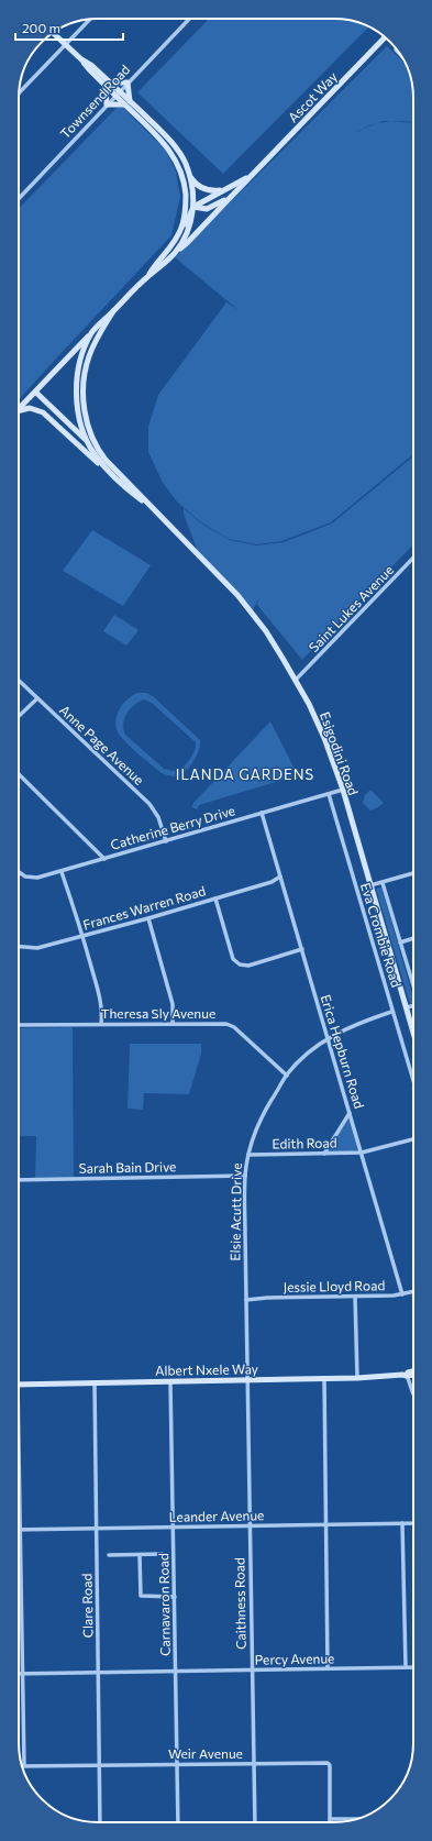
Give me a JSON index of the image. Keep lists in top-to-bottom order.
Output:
{
  "streets": {
    "main road": ["Ascot Way", "Esigodini Road", "Albert Nxele Way"],
    "street": [
      "Townsend Road",
      "Saint Lukes Avenue",
      "Anne Page Avenue",
      "Catherine Berry Drive",
      "Frances Warren Road",
      "Eva Crombie Road",
      "Theresa Sly Avenue",
      "Erica Hepburn Road",
      "Edith Road",
      "Sarah Bain Drive",
      "Elsie Acutt Drive",
      "Jessie Lloyd Road",
      "Leander Avenue",
      "Caithness Road",
      "Carnavaron Road",
      "Clare Road",
      "Percy Avenue",
      "Weir Avenue"
    ]
  },
  "crossings": [
    ["Ascot Way", "Esigodini Road"],
    ["Townsend Road", "Esigodini Road"],
    ["Saint Lukes Avenue", "Esigodini Road"],
    ["Anne Page Avenue", "Catherine Berry Drive"],
    ["Esigodini Road", "Catherine Berry Drive"],
    ["Catherine Berry Drive", "Eva Crombie Road"],
    ["Catherine Berry Drive", "Erica Hepburn Road"],
    ["Frances Warren Road", "Erica Hepburn Road"],
    ["Eva Crombie Road", "Elsie Acutt Drive"],
    ["Theresa Sly Avenue", "Elsie Acutt Drive"],
    ["Erica Hepburn Road", "Edith Road"],
    ["Erica Hepburn Road", "Elsie Acutt Drive"],
    ["Erica Hepburn Road", "Jessie Lloyd Road"],
    ["Edith Road", "Elsie Acutt Drive"],
    ["Sarah Bain Drive", "Elsie Acutt Drive"],
    ["Elsie Acutt Drive", "Jessie Lloyd Road"],
    ["Elsie Acutt Drive", "Albert Nxele Way"],
    ["Elsie Acutt Drive", "Caithness Road"],
    ["Albert Nxele Way", "Caithness Road"],
    ["Albert Nxele Way", "Carnavaron Road"],
    ["Albert Nxele Way", "Clare Road"],
    ["Leander Avenue", "Caithness Road"],
    ["Leander Avenue", "Carnavaron Road"],
    ["Leander Avenue", "Clare Road"],
    ["Caithness Road", "Percy Avenue"],
    ["Caithness Road", "Weir Avenue"],
    ["Carnavaron Road", "Percy Avenue"],
    ["Carnavaron Road", "Weir Avenue"],
    ["Clare Road", "Percy Avenue"],
    ["Clare Road", "Weir Avenue"]
  ],
  "districts": ["ILANDA GARDENS"],
  "scale_bar": "200 m"
}
